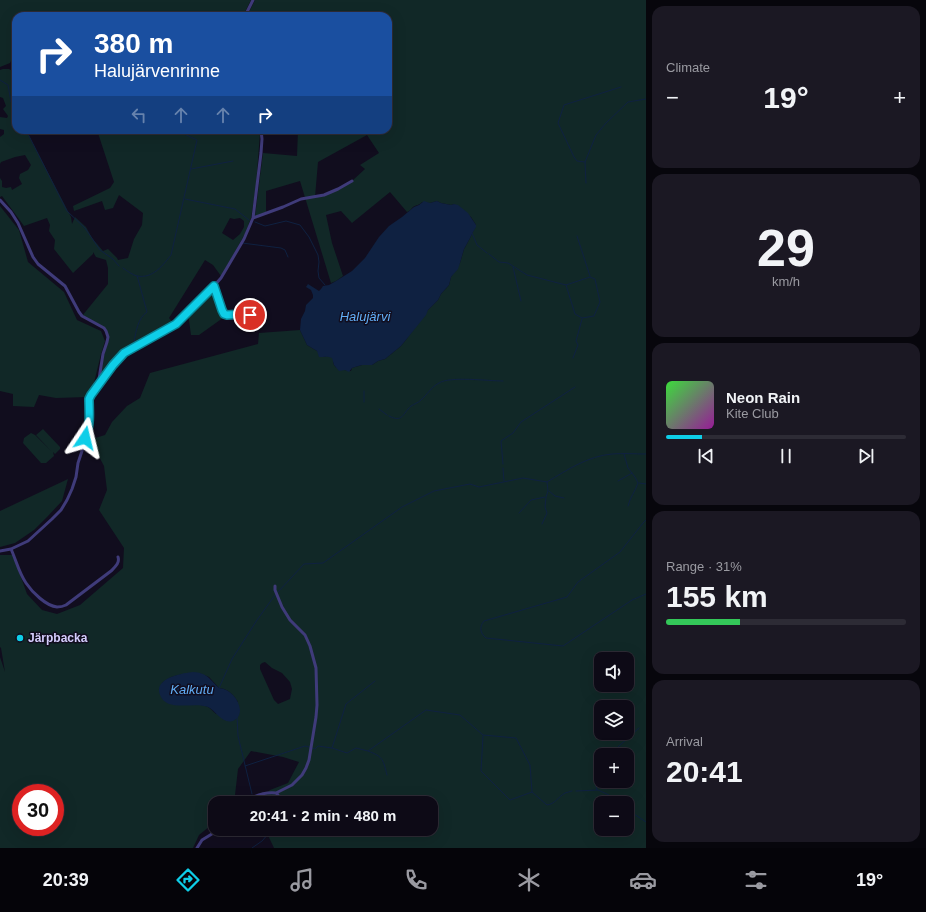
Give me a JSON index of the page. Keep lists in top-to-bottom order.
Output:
{
  "water": ["Halujärvi", "Kalkutu"],
  "places": ["Järpbacka"],
  "page": {
    "tile": [
      "Climate",
      ["29", "km/h"],
      ["Range · 31%", "155 km"],
      ["Arrival", "20:41"]
    ],
    "turn": ["380 m", "Halujärvenrinne"],
    "heat": ["−", "19°", "+"],
    "song": ["Neon Rain", "Kite Club"],
    "map_buttons": ["+", "−"],
    "limit": "30",
    "trip": "20:41 · 2 min · 480 m",
    "tabs": ["20:39", "19°"]
  }
}
